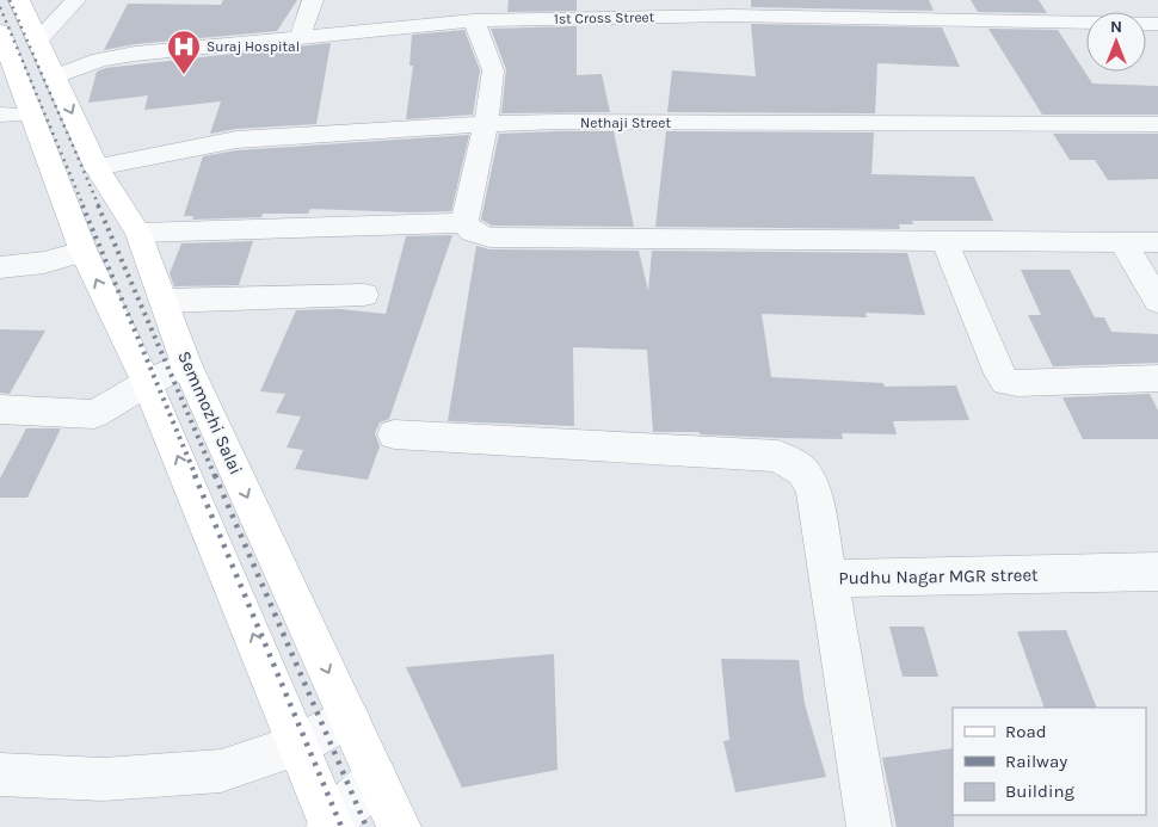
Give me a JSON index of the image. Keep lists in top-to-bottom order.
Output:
{
  "streets": {
    "main road": ["Semmozhi Salai"],
    "street": ["1st Cross Street", "Nethaji Street", "Pudhu Nagar MGR street"]
  },
  "crossings": [
    ["1st Cross Street", "Semmozhi Salai"],
    ["Nethaji Street", "Semmozhi Salai"]
  ],
  "places": {
    "hospital": ["Suraj Hospital"]
  },
  "legend": ["Road", "Railway", "Building"],
  "north": "top"
}
